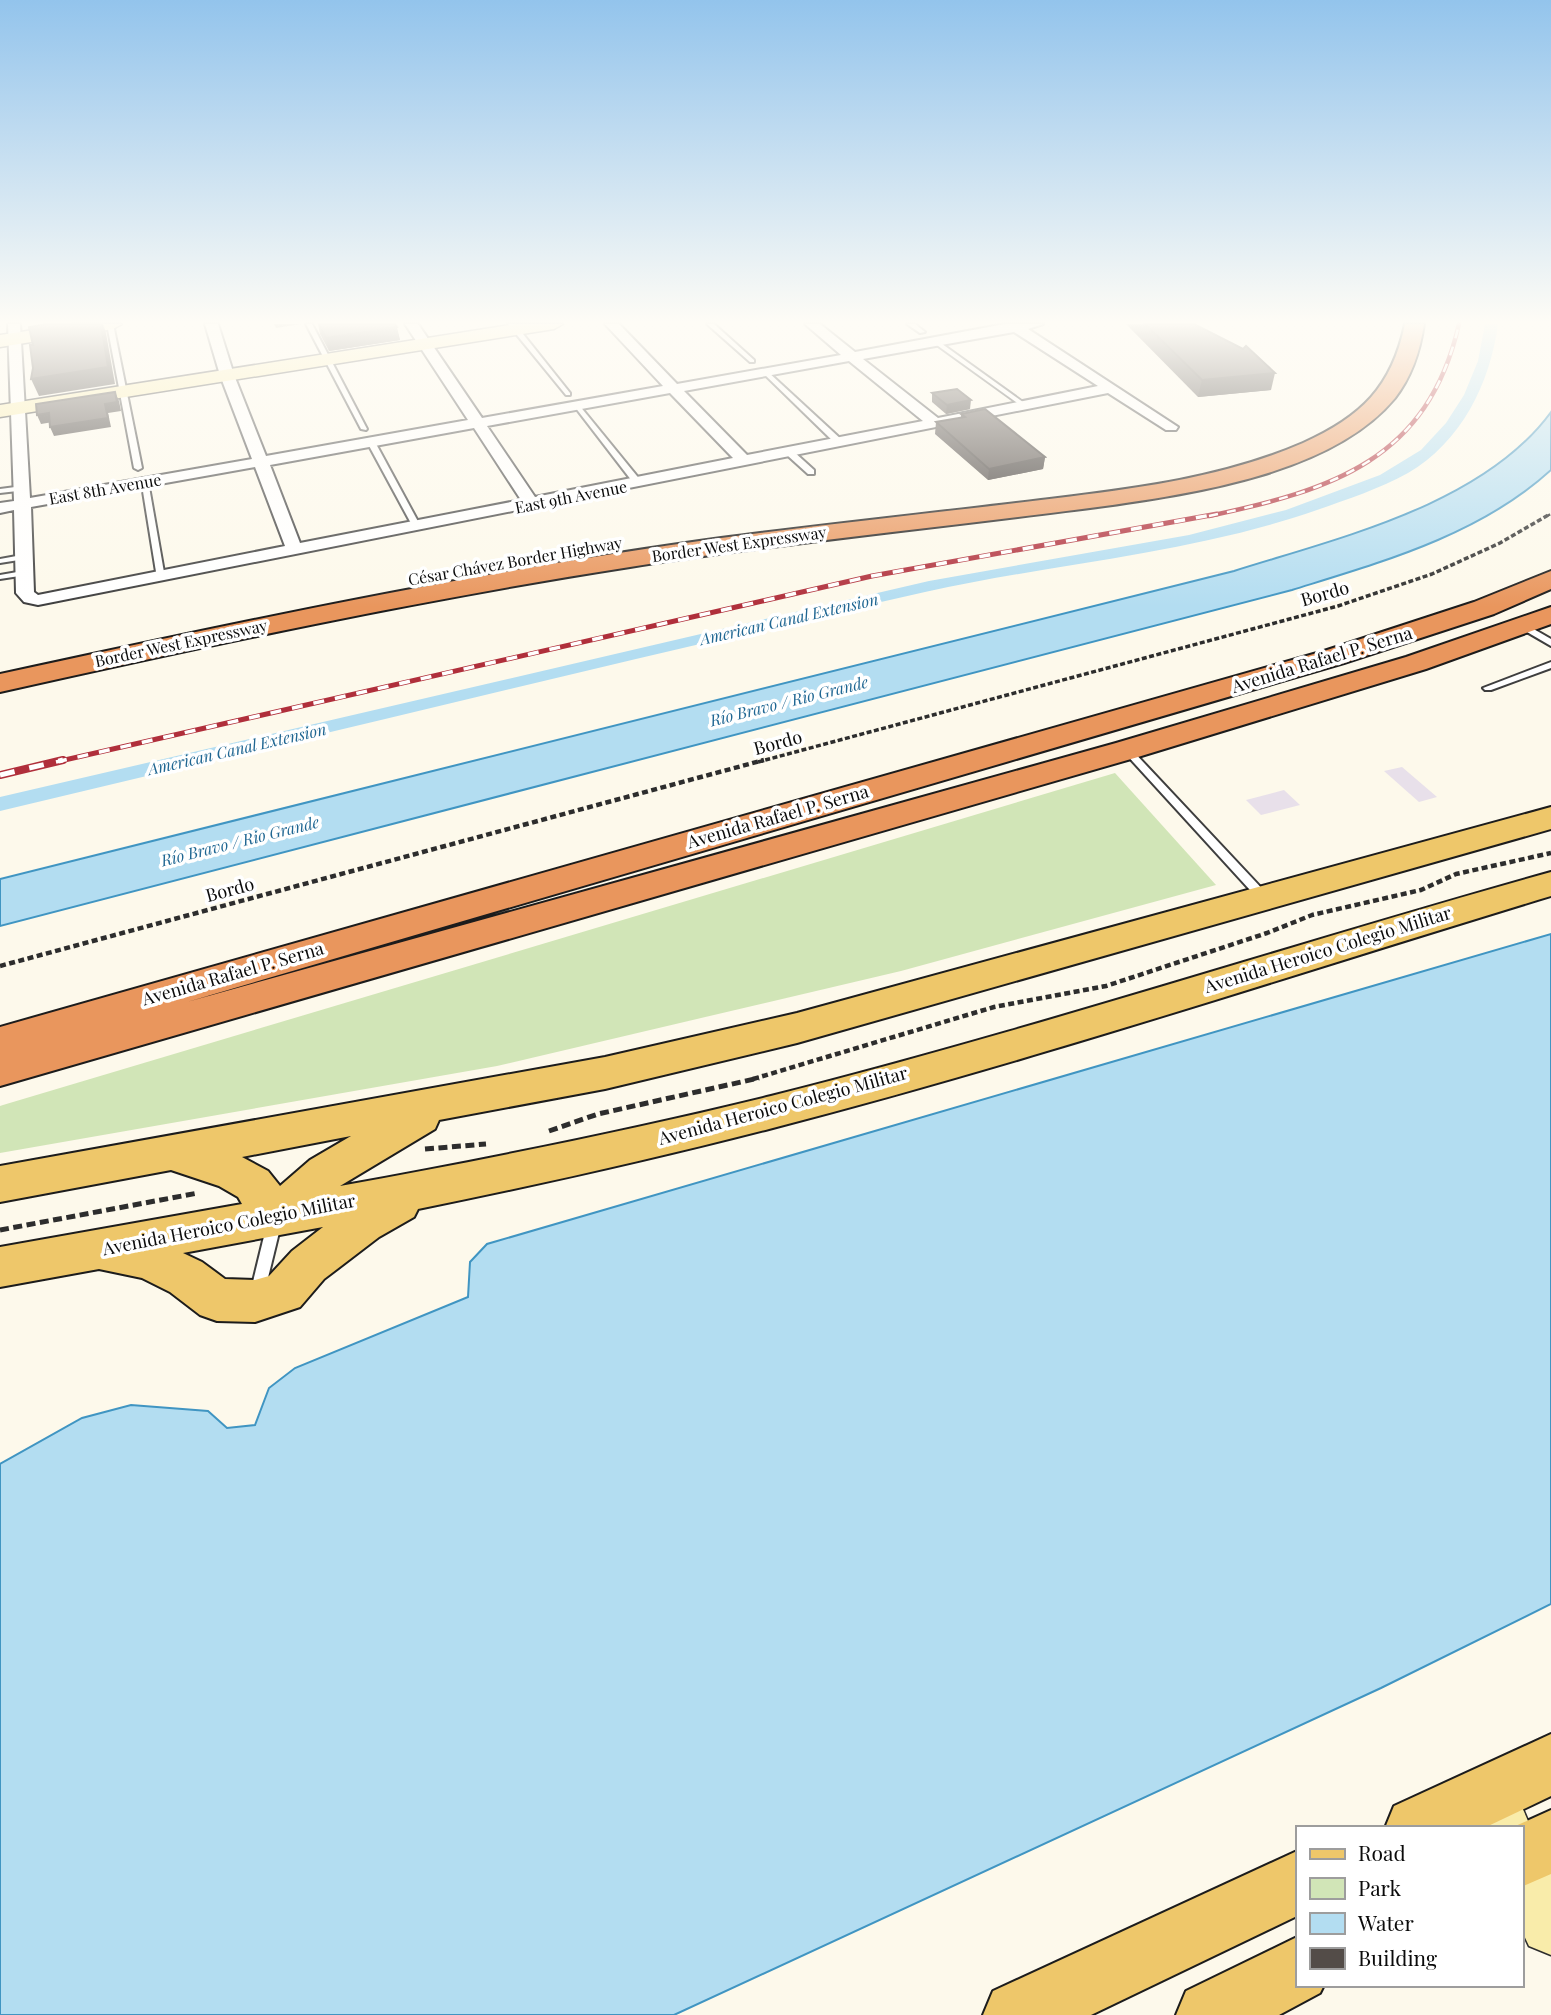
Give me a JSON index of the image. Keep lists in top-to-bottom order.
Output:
{
  "streets": {
    "highway": ["Border West Expressway", "César Chávez Border Highway", "Avenida Rafael P. Serna"],
    "main road": ["Avenida Heroico Colegio Militar"],
    "street": ["East 8th Avenue", "East 9th Avenue"],
    "path": ["Bordo"]
  },
  "water": ["American Canal Extension", "Río Bravo / Rio Grande"],
  "legend": [
    "Road",
    "Park",
    "Water",
    "Building"
  ]
}
